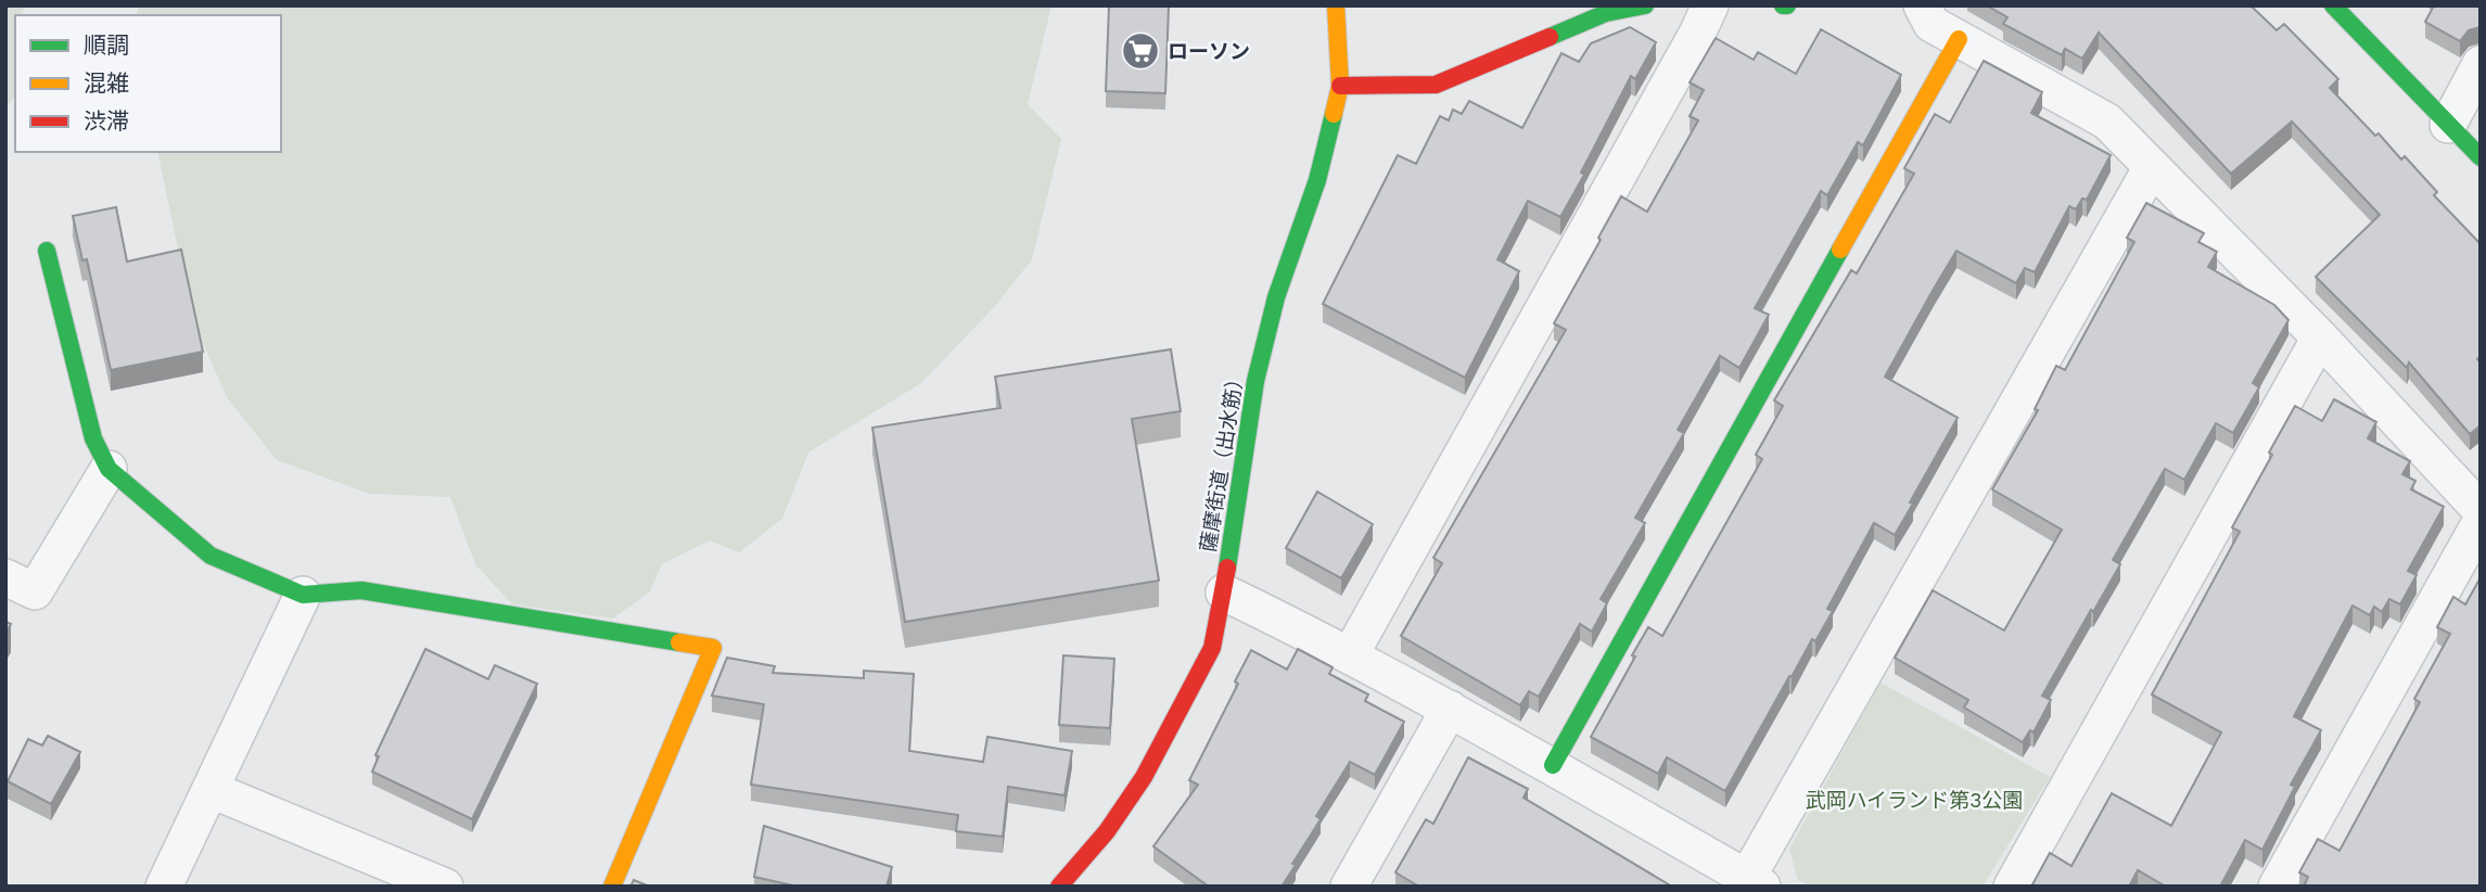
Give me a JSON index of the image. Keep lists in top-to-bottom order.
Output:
{
  "streets": {
    "street": ["薩摩街道（出水筋）"]
  },
  "parks": ["武岡ハイランド第3公園"],
  "places": {
    "supermarket": ["ローソン"]
  },
  "legend": ["順調", "混雑", "渋滞"]
}
